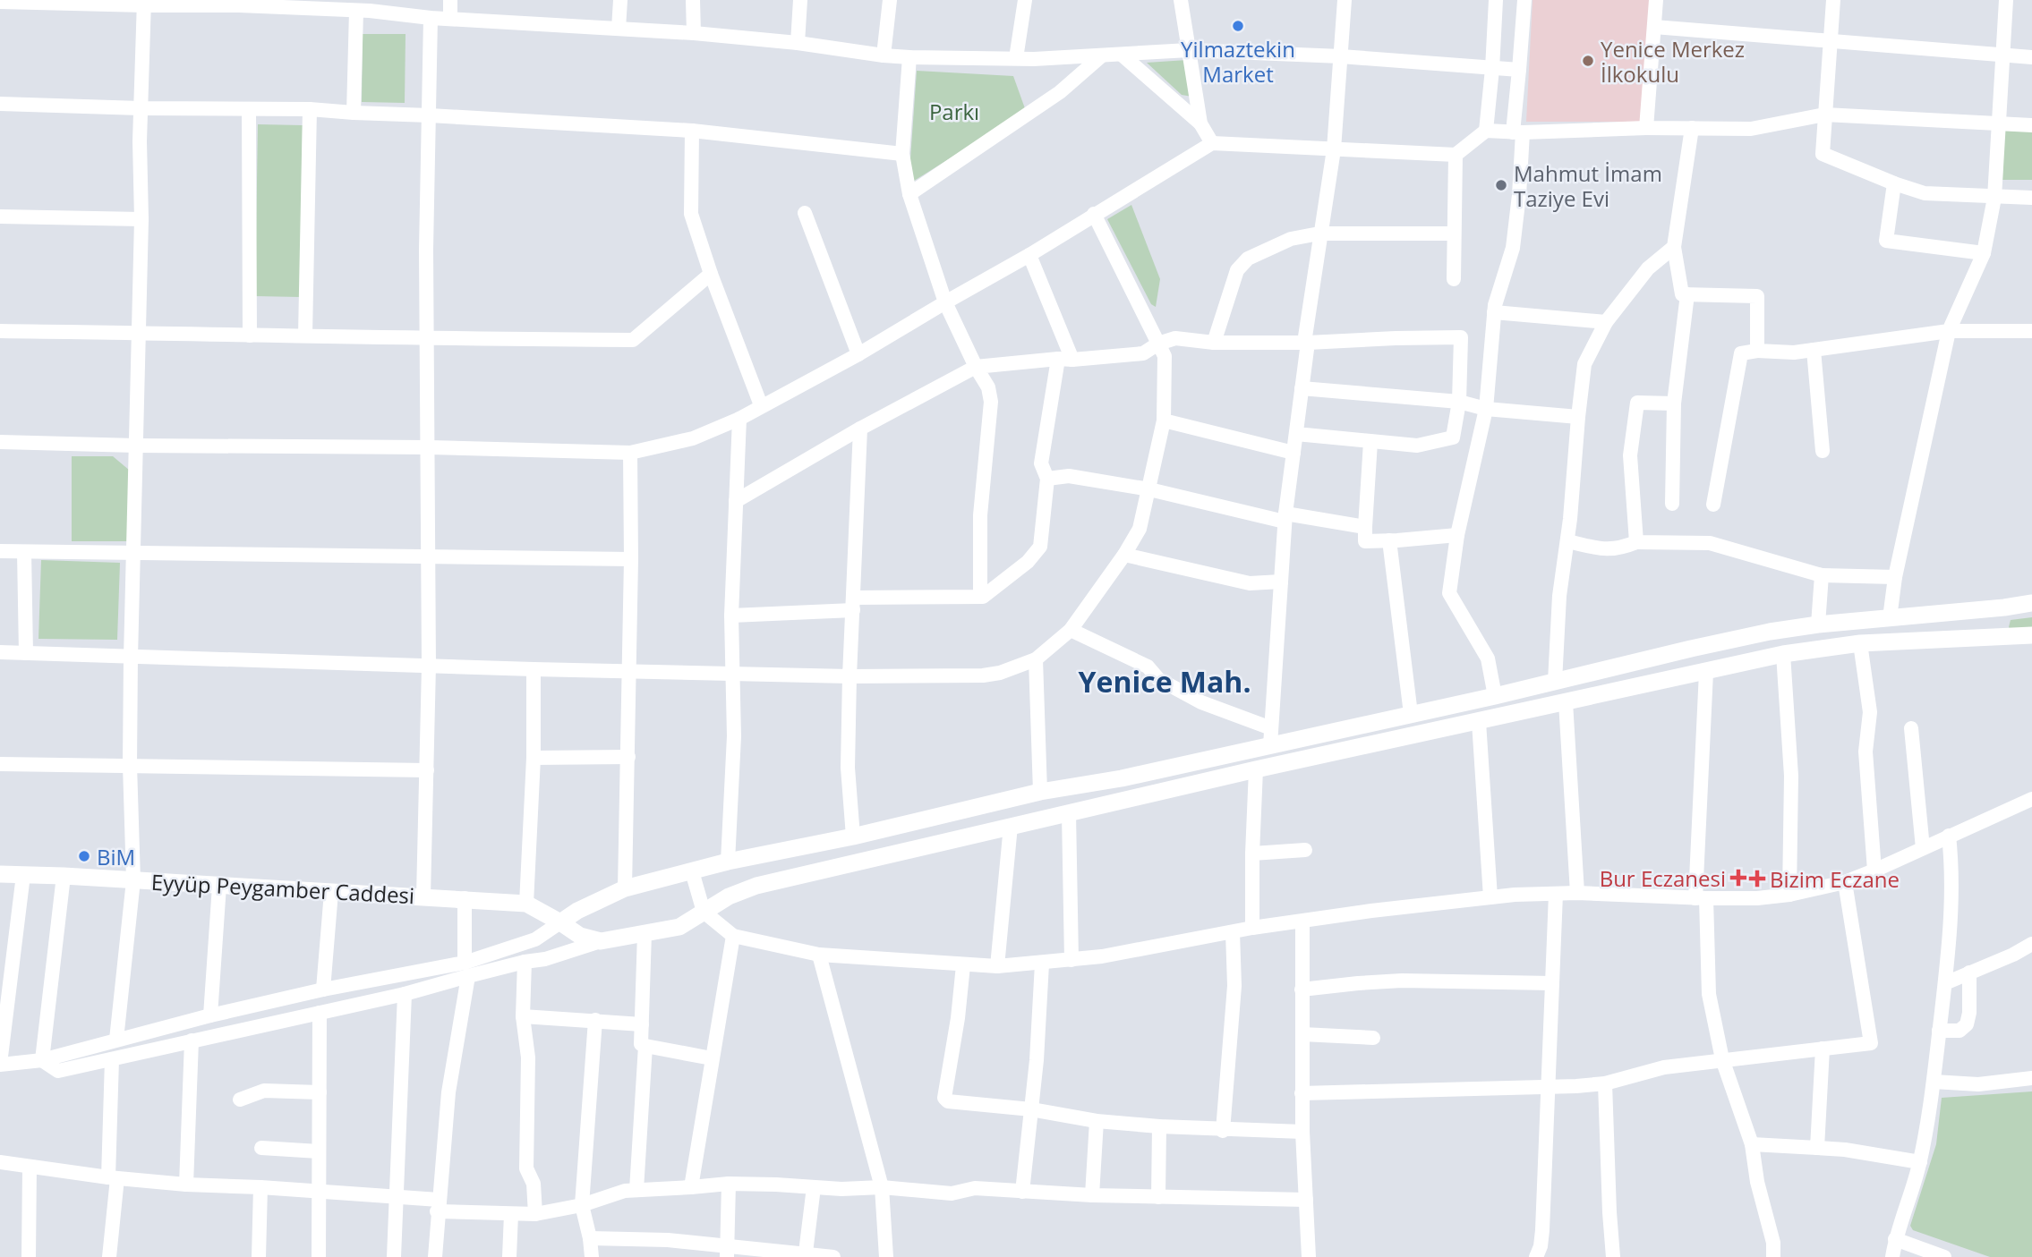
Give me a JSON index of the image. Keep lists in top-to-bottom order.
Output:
{
  "streets": {
    "main road": ["Eyyüp Peygamber Caddesi"]
  },
  "districts": ["Yenice Mah."],
  "parks": ["Parkı"],
  "places": {
    "other": [
      "Yilmaztekin Market",
      "Yenice Merkez İlkokulu",
      "Mahmut İmam Taziye Evi",
      "BiM"
    ],
    "health": ["Bur Eczanesi", "Bizim Eczane"]
  }
}
